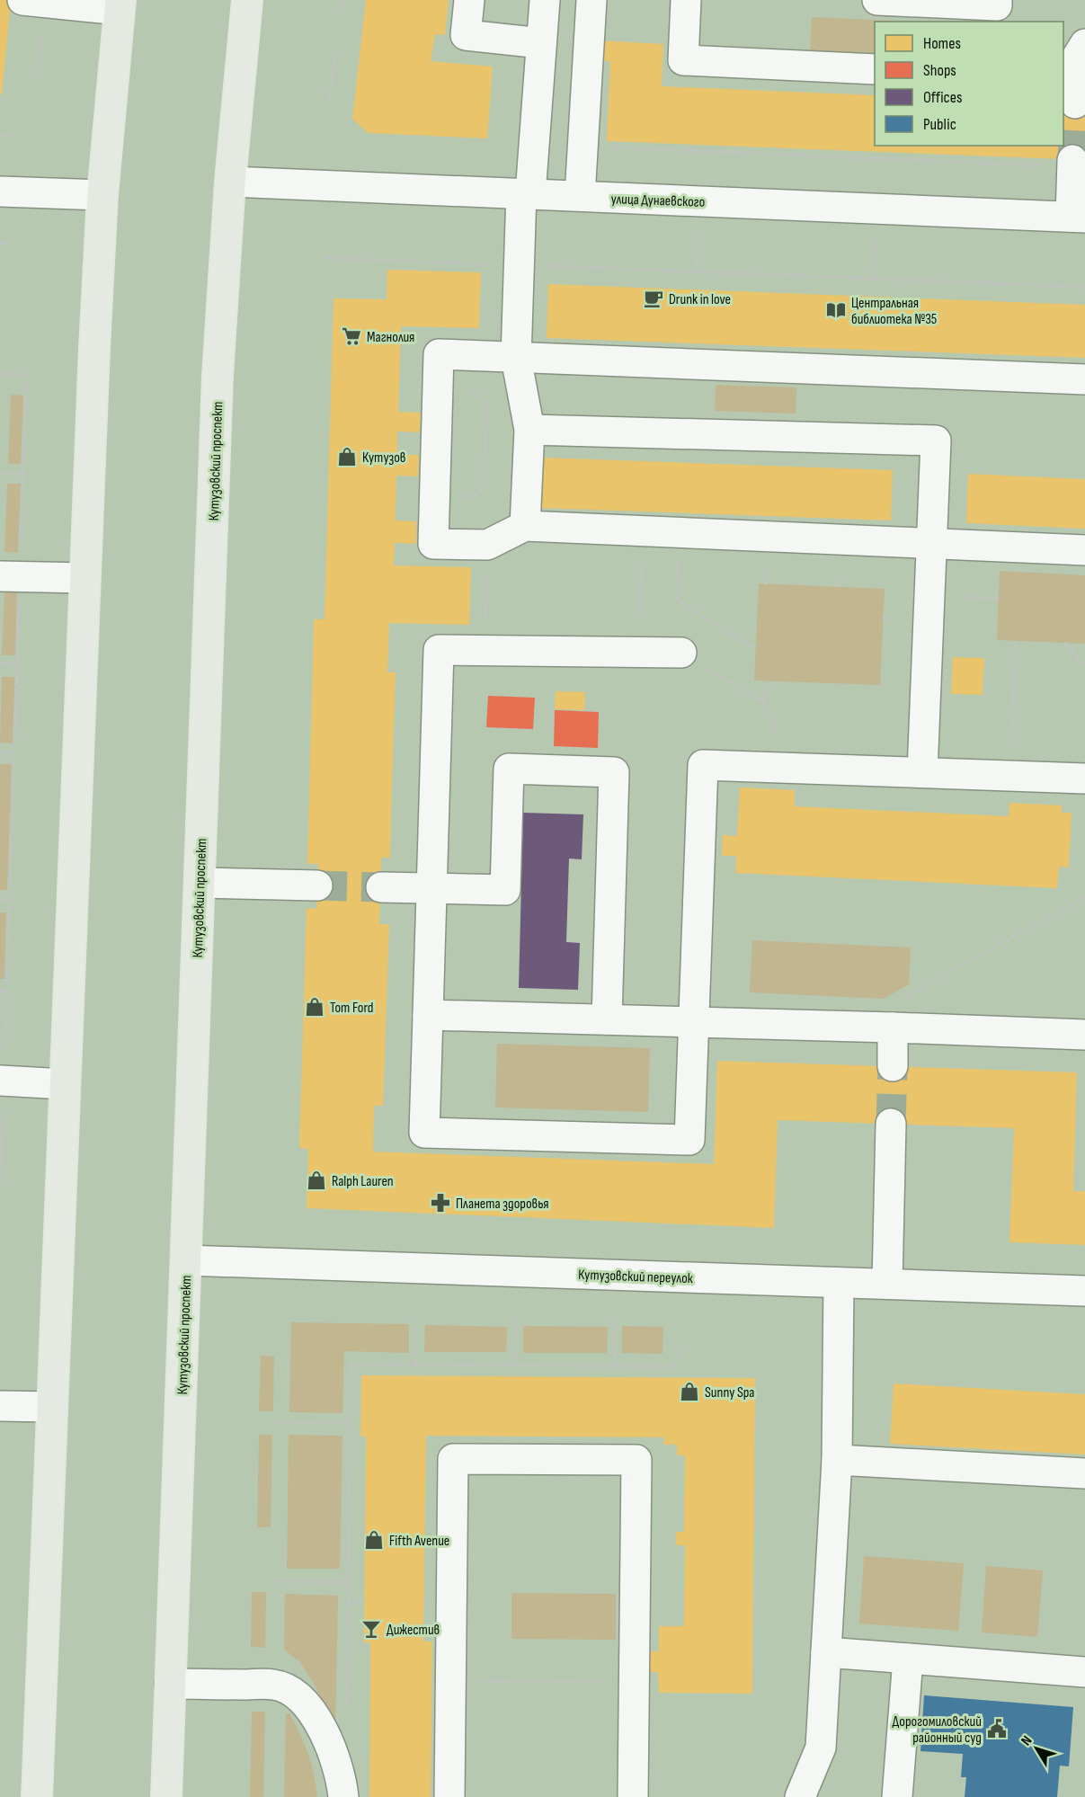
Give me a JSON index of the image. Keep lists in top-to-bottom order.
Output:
{
  "streets": {
    "main road": ["Кутузовский проспект"],
    "street": ["улица Дунаевского", "Кутузовский переулок"]
  },
  "crossings": [
    ["улица Дунаевского", "Кутузовский проспект"],
    ["Кутузовский проспект", "Кутузовский переулок"]
  ],
  "places": {
    "cafe": ["Drunk in love"],
    "library": ["Центральная библиотека №35"],
    "supermarket": ["Магнолия"],
    "shop": [
      "Кутузов",
      "Tom Ford",
      "Ralph Lauren",
      "Sunny Spa",
      "Fifth Avenue"
    ],
    "pharmacy": ["Планета здоровья"],
    "bar": ["Дижестив"],
    "public building": ["Дорогомиловский районный суд"]
  },
  "legend": [
    "Homes",
    "Shops",
    "Offices",
    "Public"
  ],
  "north": "top left"
}
